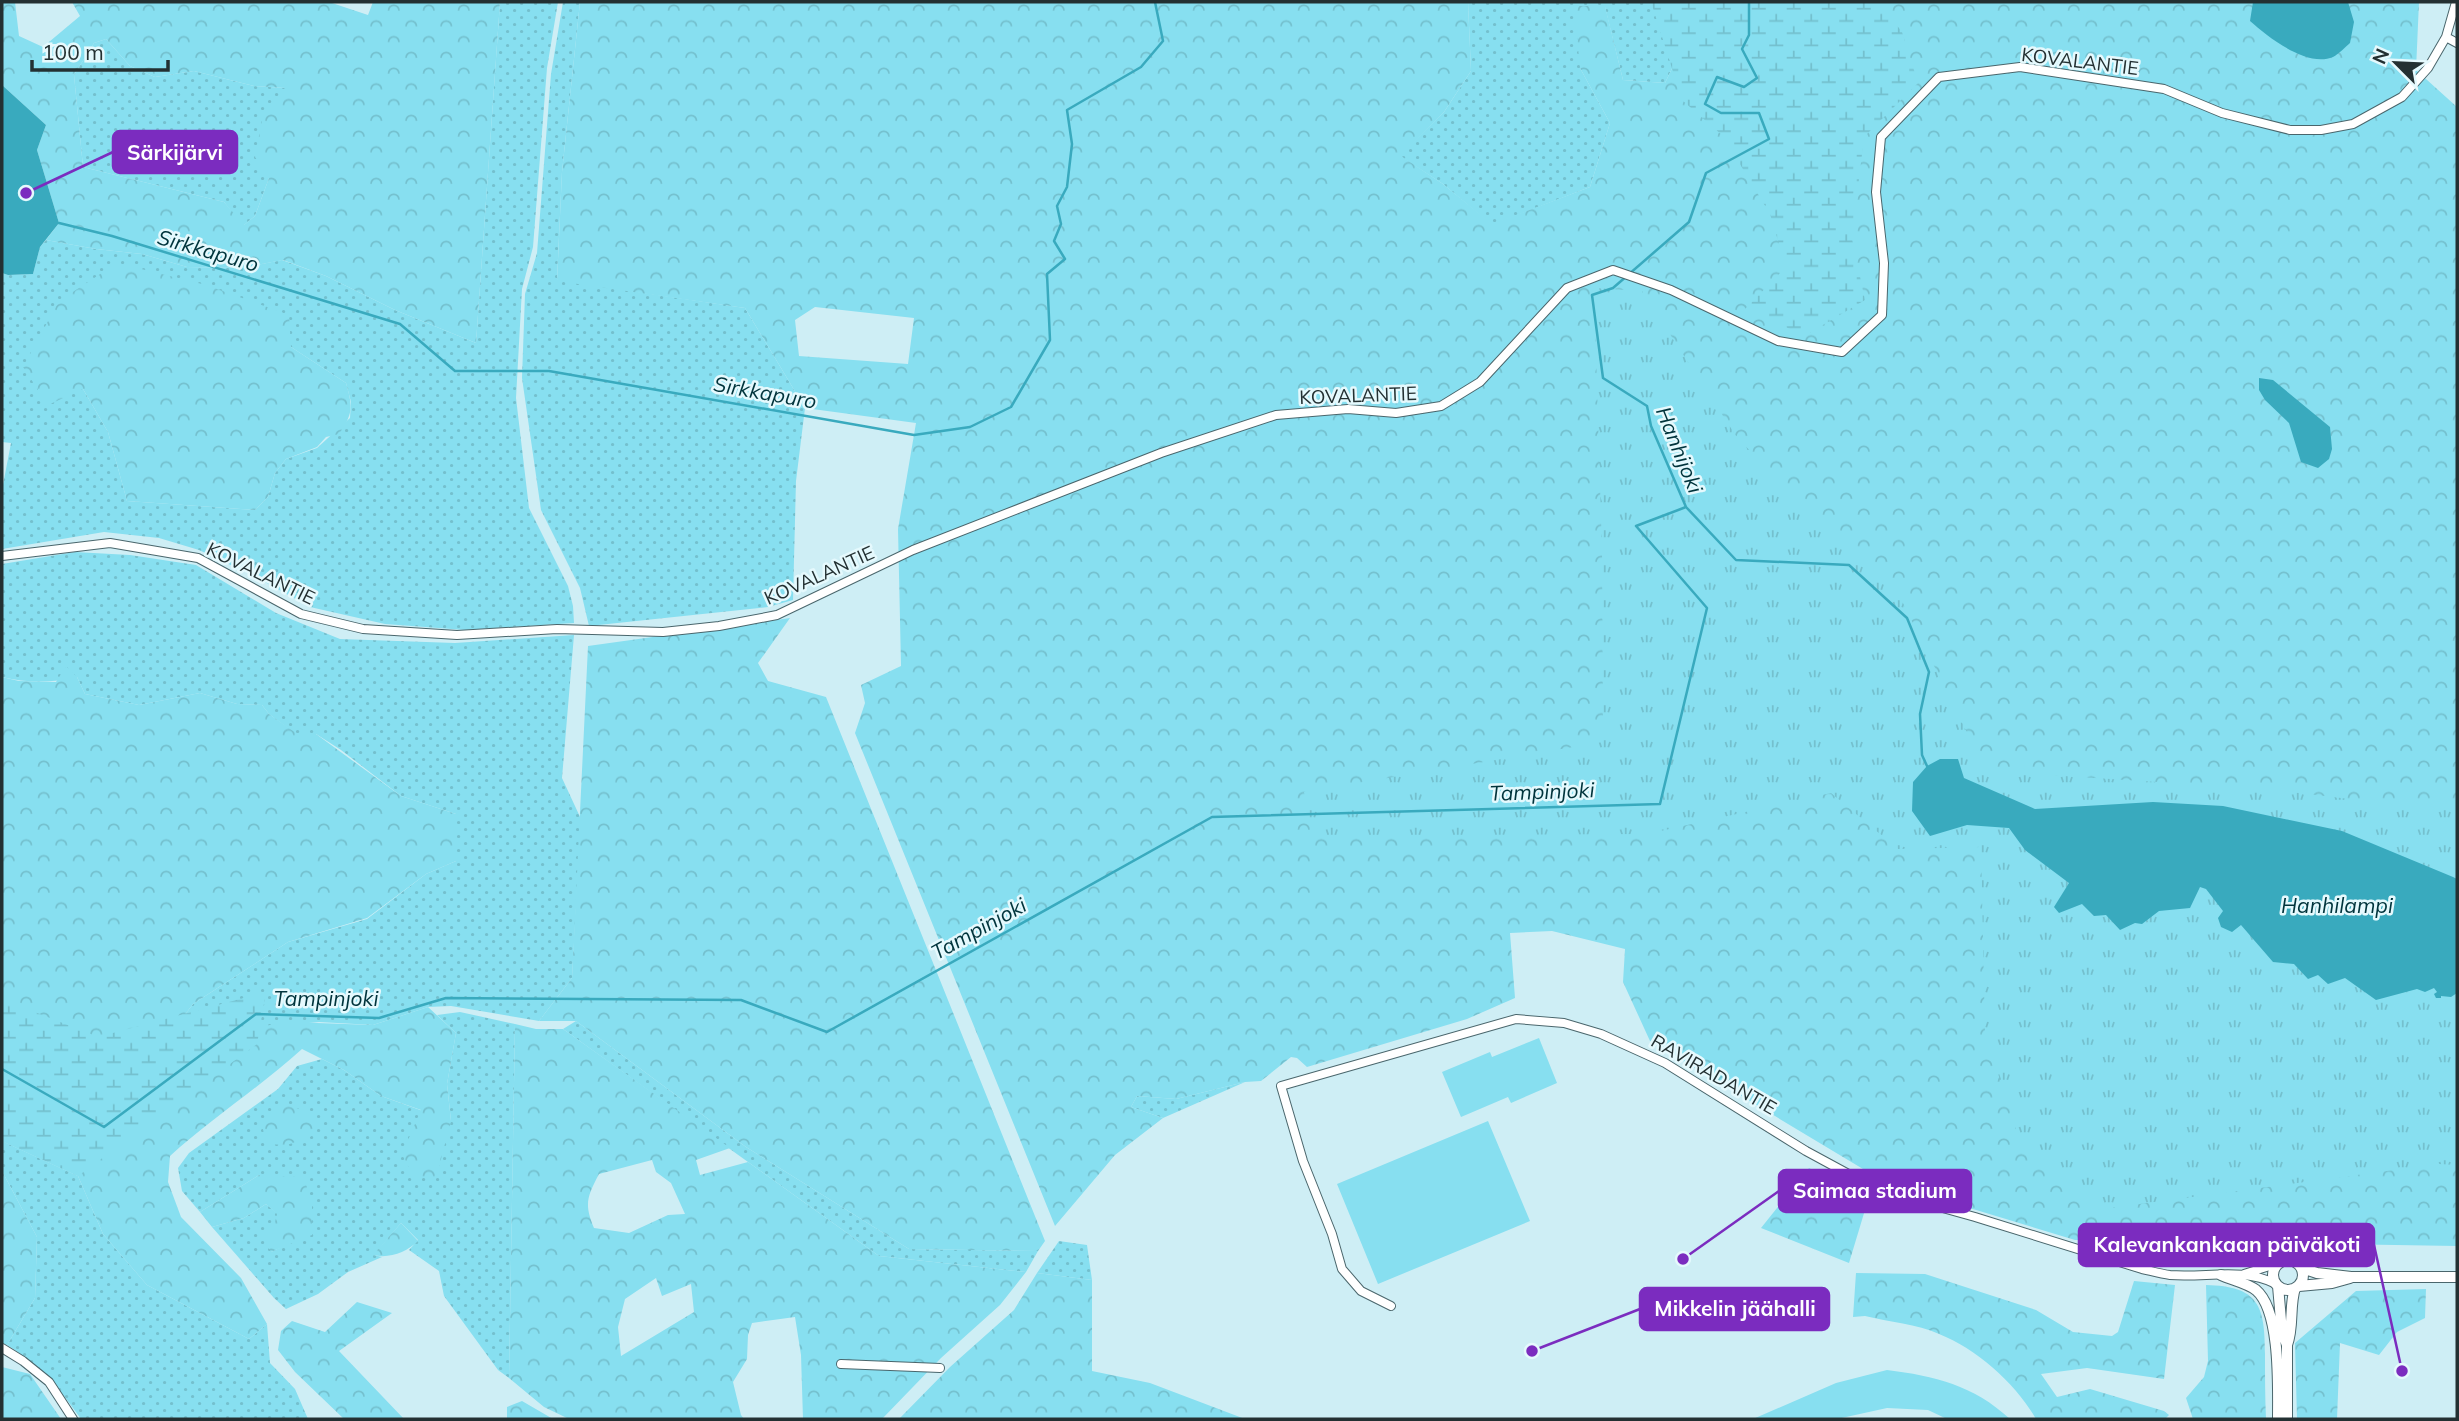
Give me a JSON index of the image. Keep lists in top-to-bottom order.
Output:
{
  "streets": {
    "street": ["KOVALANTIE", "RAVIRADANTIE"]
  },
  "water": [
    "Sirkkapuro",
    "Hanhijoki",
    "Tampinjoki",
    "Hanhilampi"
  ],
  "places": [
    "Särkijärvi",
    "Saimaa stadium",
    "Mikkelin jäähalli",
    "Kalevankankaan päiväkoti"
  ],
  "scale_bar": "100 m",
  "north": "top left"
}
